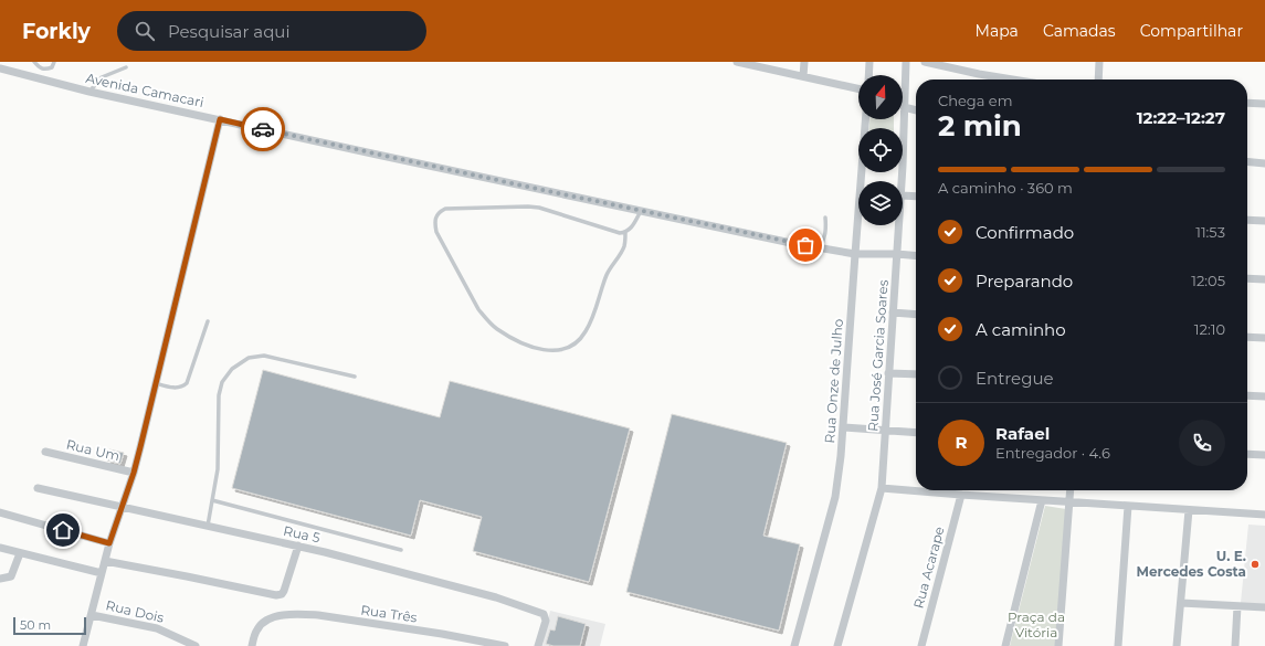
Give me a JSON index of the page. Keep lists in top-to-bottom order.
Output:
{
  "streets": {
    "street": [
      "Avenida Camacari",
      "Rua José Garcia Soares",
      "Rua Onze de Julho",
      "Rua Um",
      "Rua 5",
      "Rua Acarape",
      "Rua Dois",
      "Rua Três"
    ]
  },
  "crossings": [
    ["Avenida Camacari", "Rua José Garcia Soares"],
    ["Avenida Camacari", "Rua Onze de Julho"]
  ],
  "parks": ["Praça da Vitória"],
  "places": ["U. E. Mercedes Costa"],
  "scale_bar": "50 m",
  "north": "top",
  "page": {
    "header": "Forkly",
    "search": "Pesquisar aqui",
    "nav": ["Mapa", "Camadas", "Compartilhar"],
    "heading": ["2 min", "Chega em", "12:22–12:27"],
    "panel": ["Rafael", "Entregador · 4.6"],
    "bar": "A caminho · 360 m",
    "list": [
      ["Confirmado", "11:53"],
      ["Preparando", "12:05"],
      ["A caminho", "12:10"],
      "Entregue"
    ],
    "round": "R",
    "scale": "50 m"
  }
}
